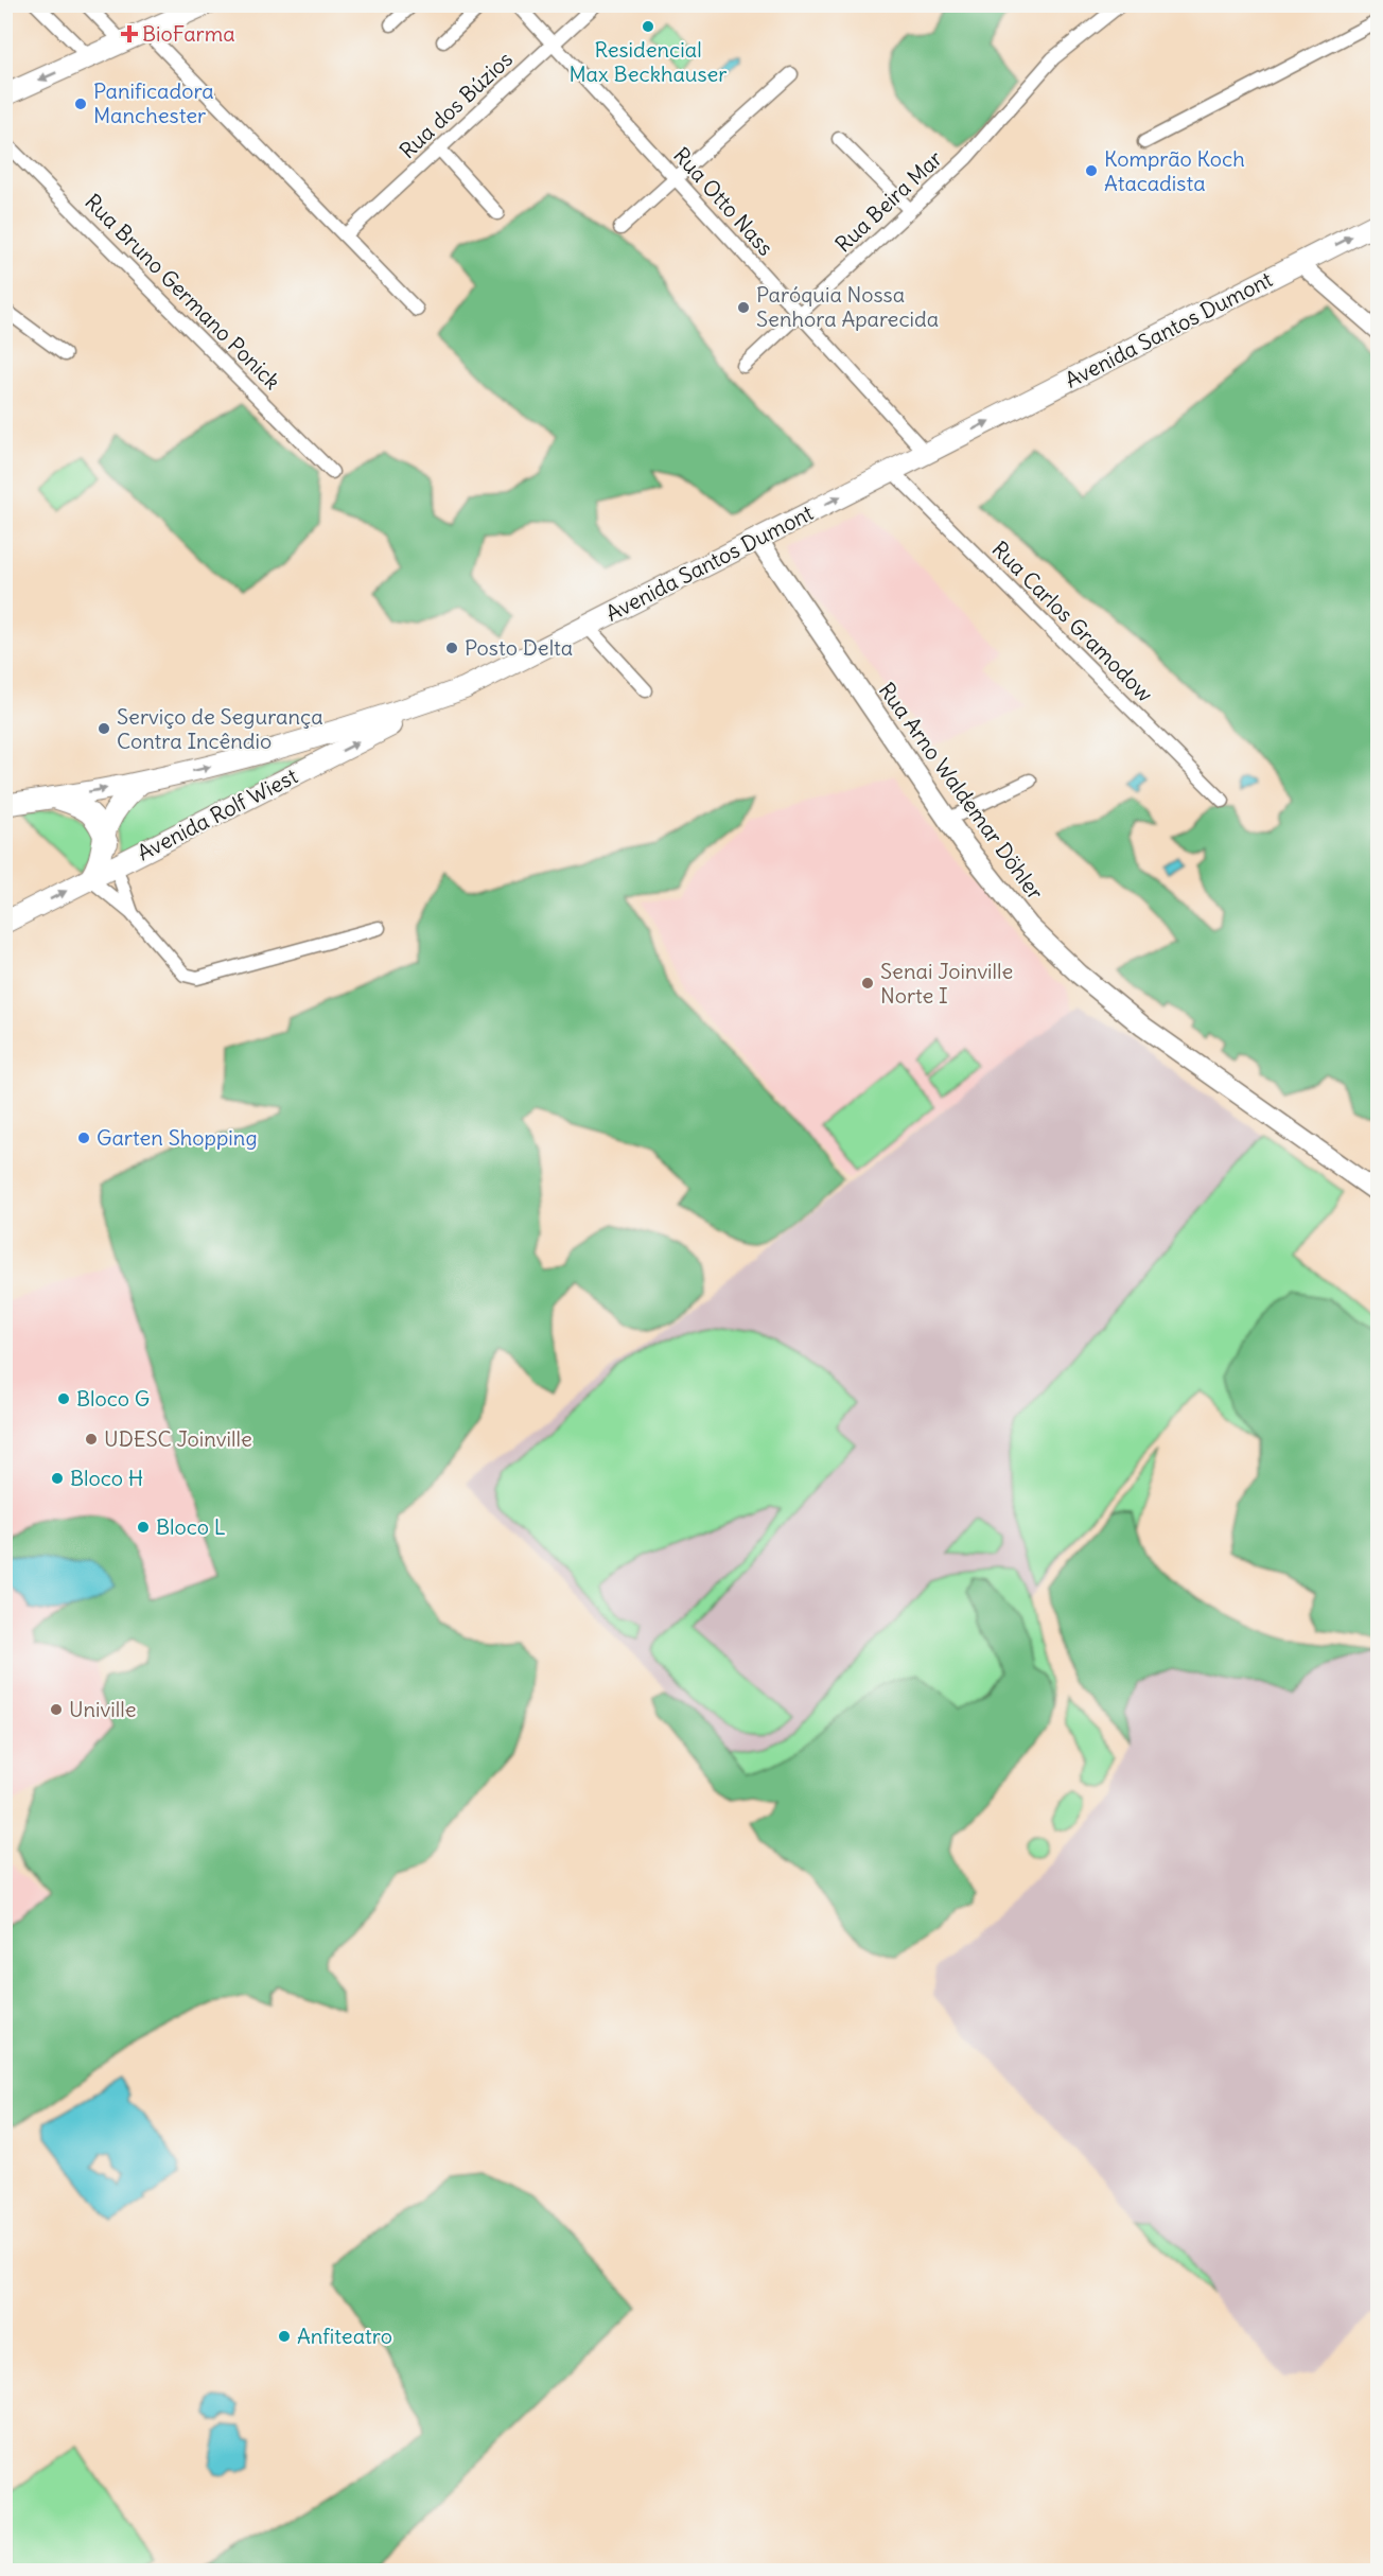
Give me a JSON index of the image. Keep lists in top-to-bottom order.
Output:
{
  "streets": {
    "main road": ["Avenida Santos Dumont", "Rua Arno Waldemar Döhler", "Avenida Rolf Wiest"],
    "street": [
      "Rua dos Búzios",
      "Rua Otto Nass",
      "Rua Beira Mar",
      "Rua Bruno Germano Ponick",
      "Rua Carlos Gramodow"
    ]
  },
  "crossings": [
    ["Rua dos Búzios", "Rua Otto Nass"],
    ["Rua Otto Nass", "Rua Beira Mar"],
    ["Rua Otto Nass", "Avenida Santos Dumont"],
    ["Avenida Santos Dumont", "Rua Carlos Gramodow"],
    ["Avenida Santos Dumont", "Rua Arno Waldemar Döhler"],
    ["Avenida Santos Dumont", "Avenida Rolf Wiest"]
  ],
  "one_way": ["Avenida Santos Dumont", "Avenida Rolf Wiest"],
  "places": {
    "other": [
      "Residencial Max Beckhauser",
      "Panificadora Manchester",
      "Komprão Koch Atacadista",
      "Paróquia Nossa Senhora Aparecida",
      "Posto Delta",
      "Serviço de Segurança Contra Incêndio",
      "Senai Joinville Norte I",
      "Garten Shopping",
      "Bloco G",
      "UDESC Joinville",
      "Bloco H",
      "Bloco L",
      "Univille",
      "Anfiteatro"
    ],
    "health": ["BioFarma"]
  }
}
